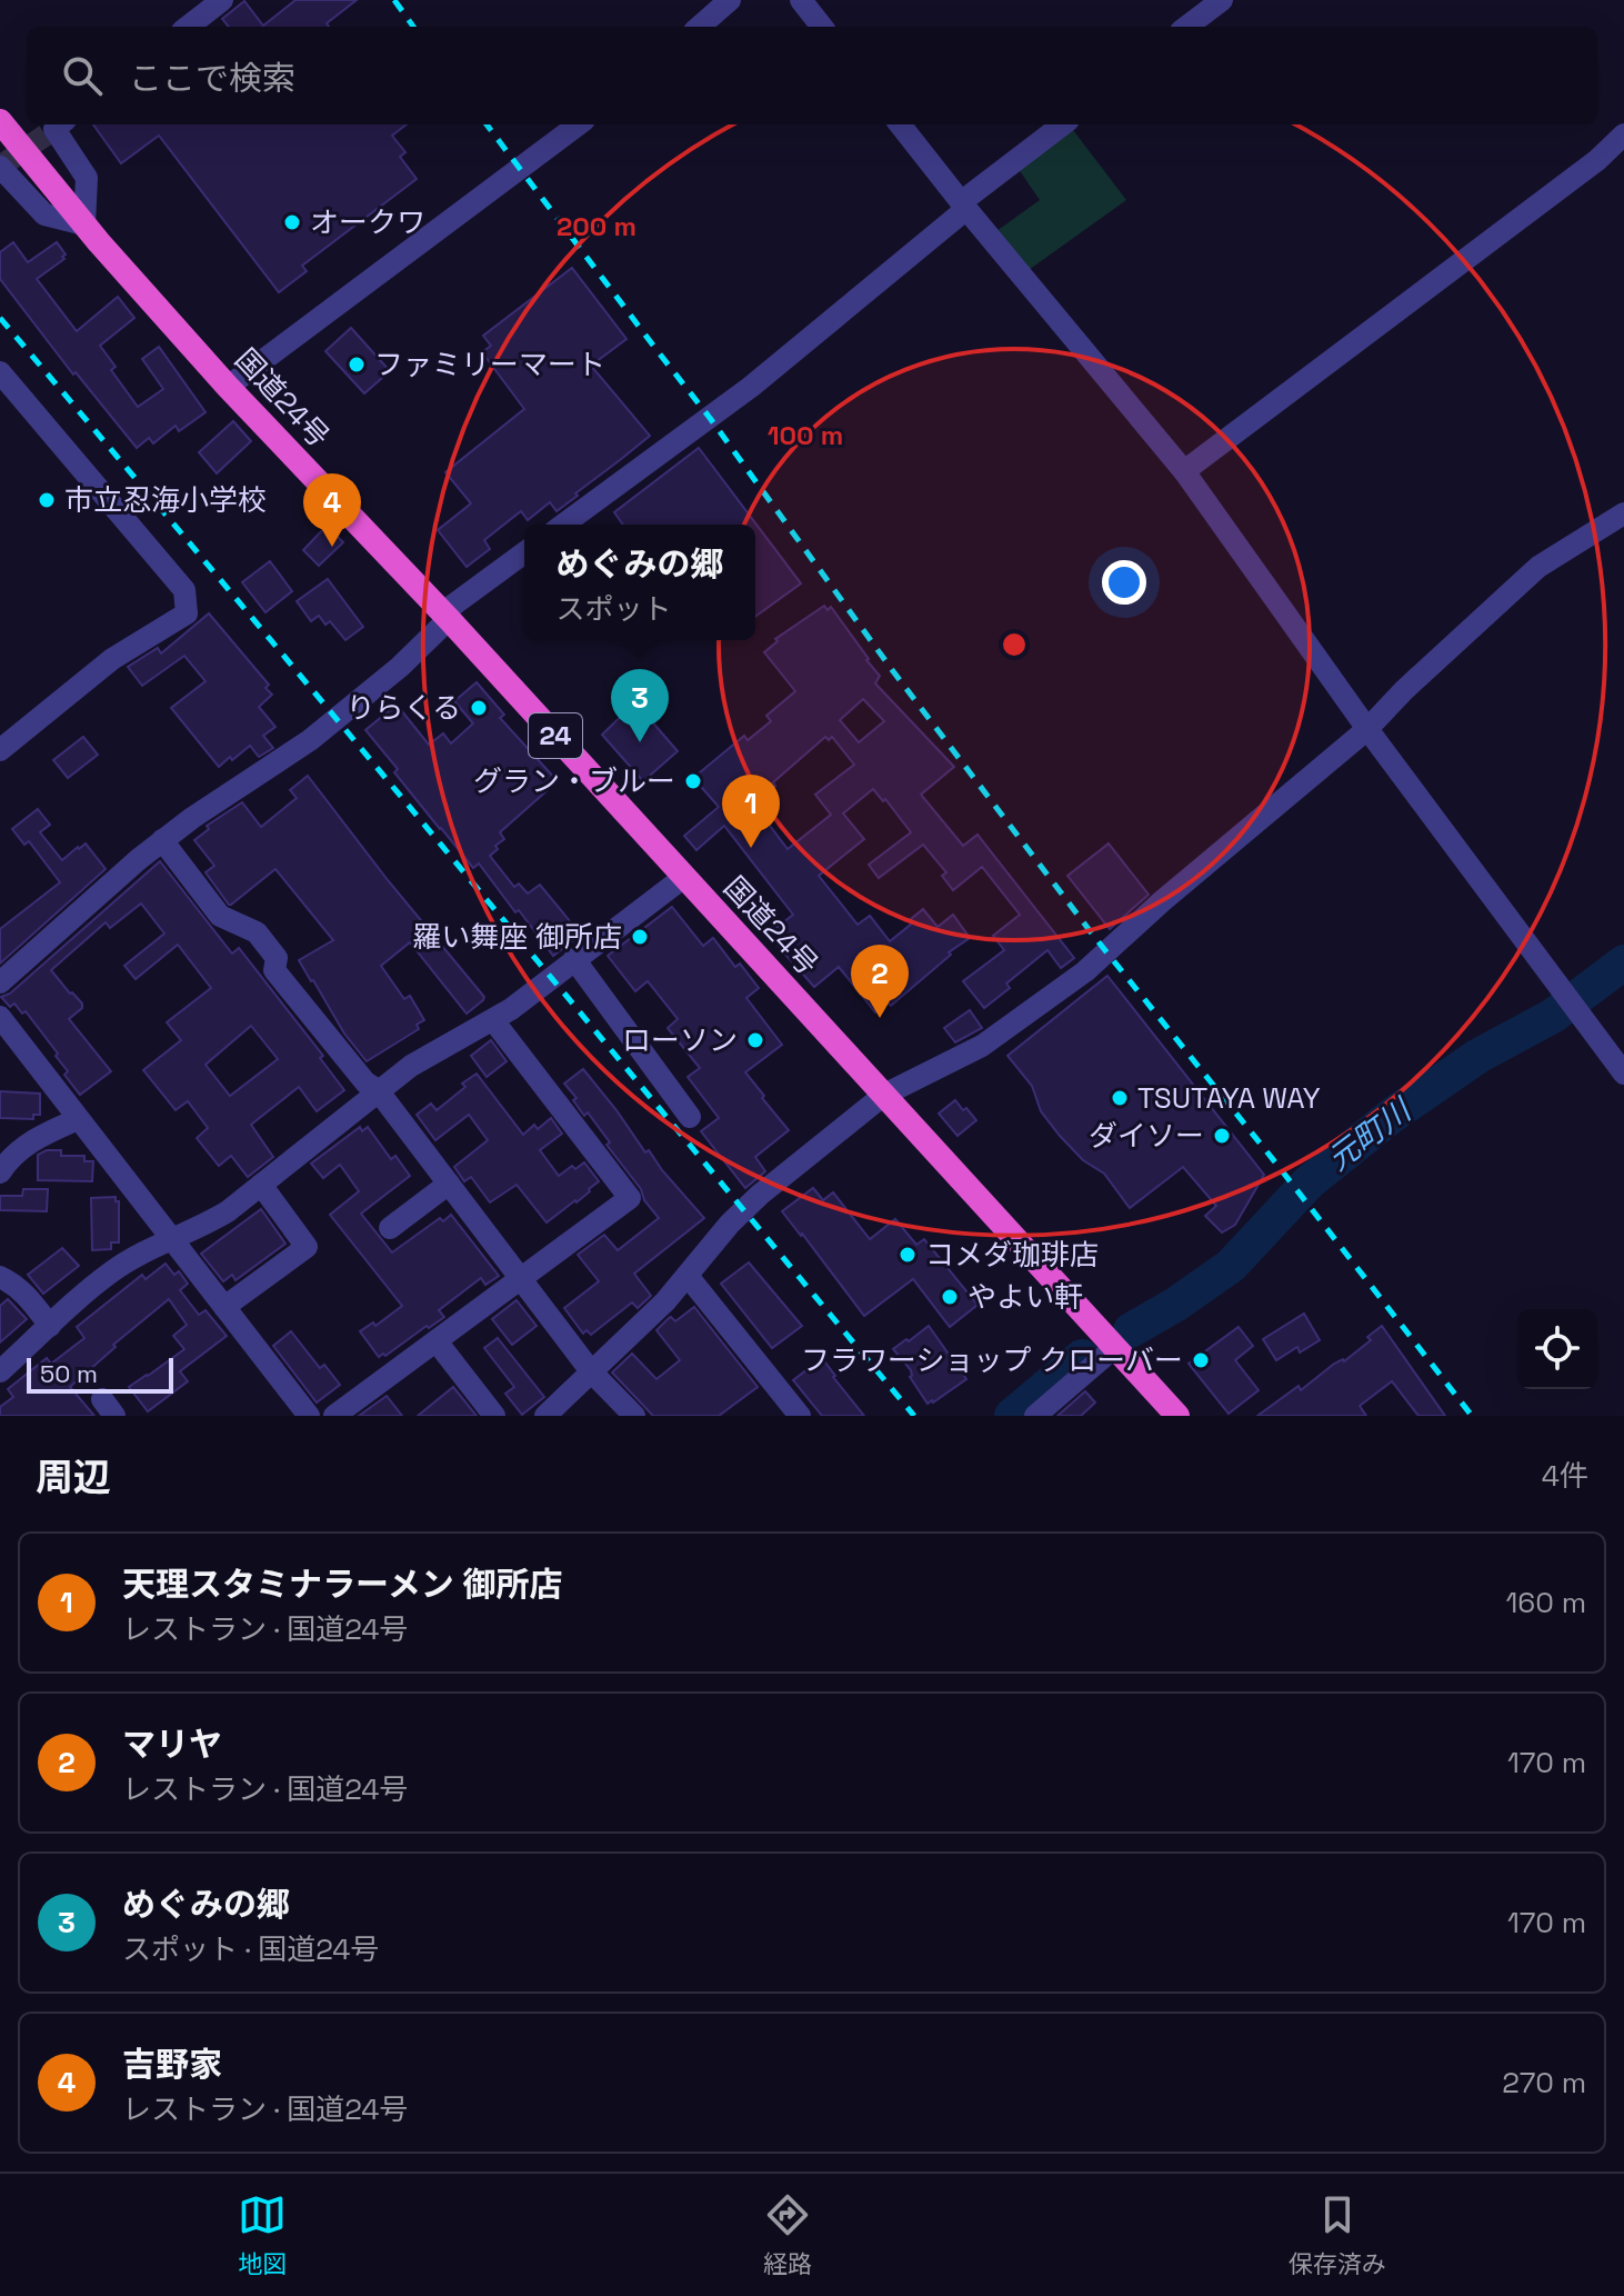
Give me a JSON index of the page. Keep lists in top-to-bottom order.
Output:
{
  "streets": {
    "highway": ["国道24号", "24"]
  },
  "water": ["元町川"],
  "places": [
    "オークワ",
    "ファミリーマート",
    "市立忍海小学校",
    "りらくる",
    "グラン・ブルー",
    "羅い舞座 御所店",
    "ローソン",
    "TSUTAYA WAY",
    "ダイソー",
    "コメダ珈琲店",
    "やよい軒",
    "フラワーショップ クローバー"
  ],
  "scale_bar": "50 m",
  "page": {
    "search": "ここで検索",
    "pins": [
      "4",
      "3",
      "1",
      "2"
    ],
    "popup": ["めぐみの郷", "スポット"],
    "scale": "50 m",
    "heading": ["周辺", "4件"],
    "list": [
      {
        "mark": "1",
        "name": "天理スタミナラーメン 御所店",
        "note": "レストラン · 国道24号",
        "value": "160 m"
      },
      {
        "mark": "2",
        "name": "マリヤ",
        "note": "レストラン · 国道24号",
        "value": "170 m"
      },
      {
        "mark": "3",
        "name": "めぐみの郷",
        "note": "スポット · 国道24号",
        "value": "170 m"
      },
      {
        "mark": "4",
        "name": "吉野家",
        "note": "レストラン · 国道24号",
        "value": "270 m"
      }
    ],
    "nav": ["地図", "経路", "保存済み"]
  },
  "rings": ["200 m", "100 m"]
}
